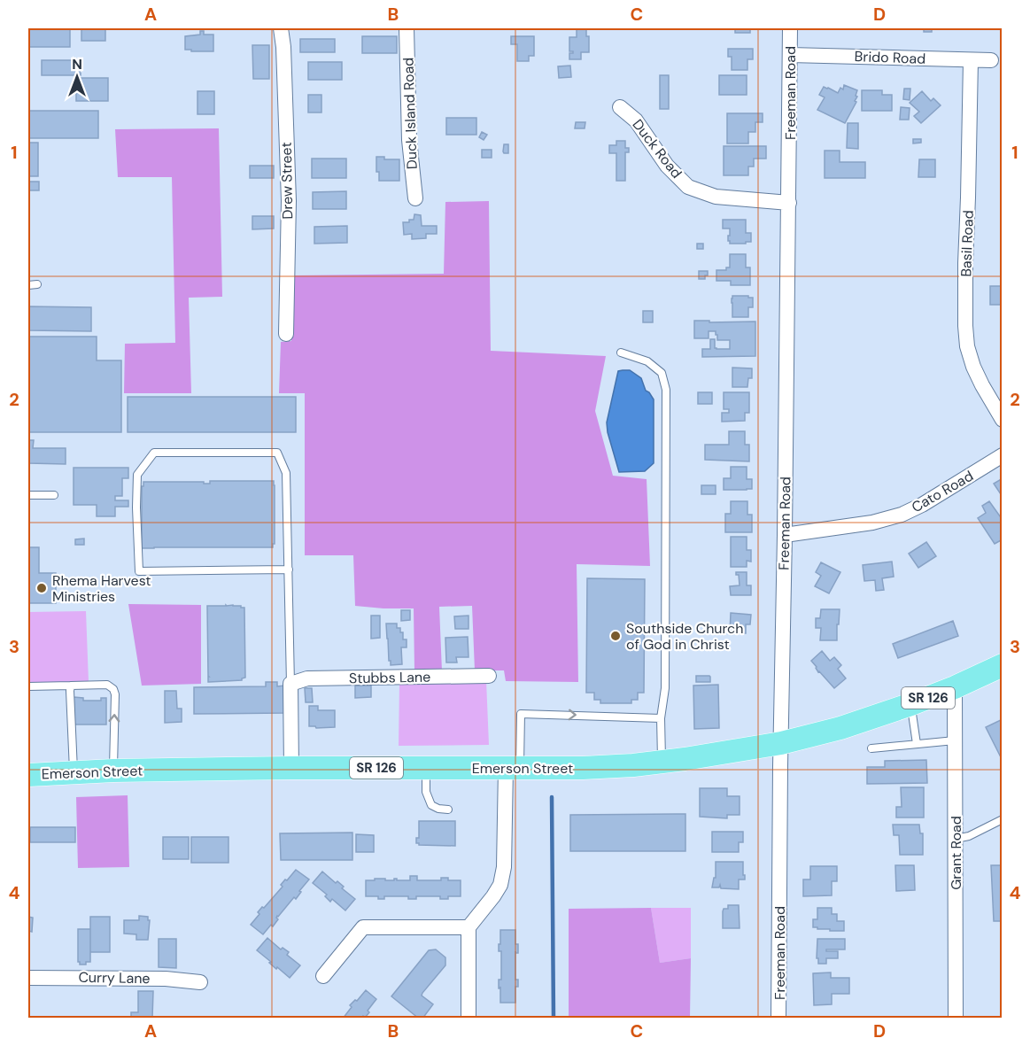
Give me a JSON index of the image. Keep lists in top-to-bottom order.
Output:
{
  "streets": {
    "main road": ["SR 126", "Emerson Street"],
    "street": [
      "Brido Road",
      "Freeman Road",
      "Duck Island Road",
      "Duck Road",
      "Drew Street",
      "Basil Road",
      "Cato Road",
      "Stubbs Lane",
      "Grant Road",
      "Curry Lane"
    ]
  },
  "crossings": [
    ["Brido Road", "Freeman Road"],
    ["Brido Road", "Basil Road"],
    ["Freeman Road", "Duck Road"],
    ["Freeman Road", "Cato Road"],
    ["Freeman Road", "Emerson Street"],
    ["Emerson Street", "Grant Road"]
  ],
  "places": ["Rhema Harvest Ministries", "Southside Church of God in Christ"],
  "north": "top",
  "grid": {
    "columns": [
      "A",
      "B",
      "C",
      "D"
    ],
    "rows": [
      "1",
      "2",
      "3",
      "4"
    ]
  }
}
